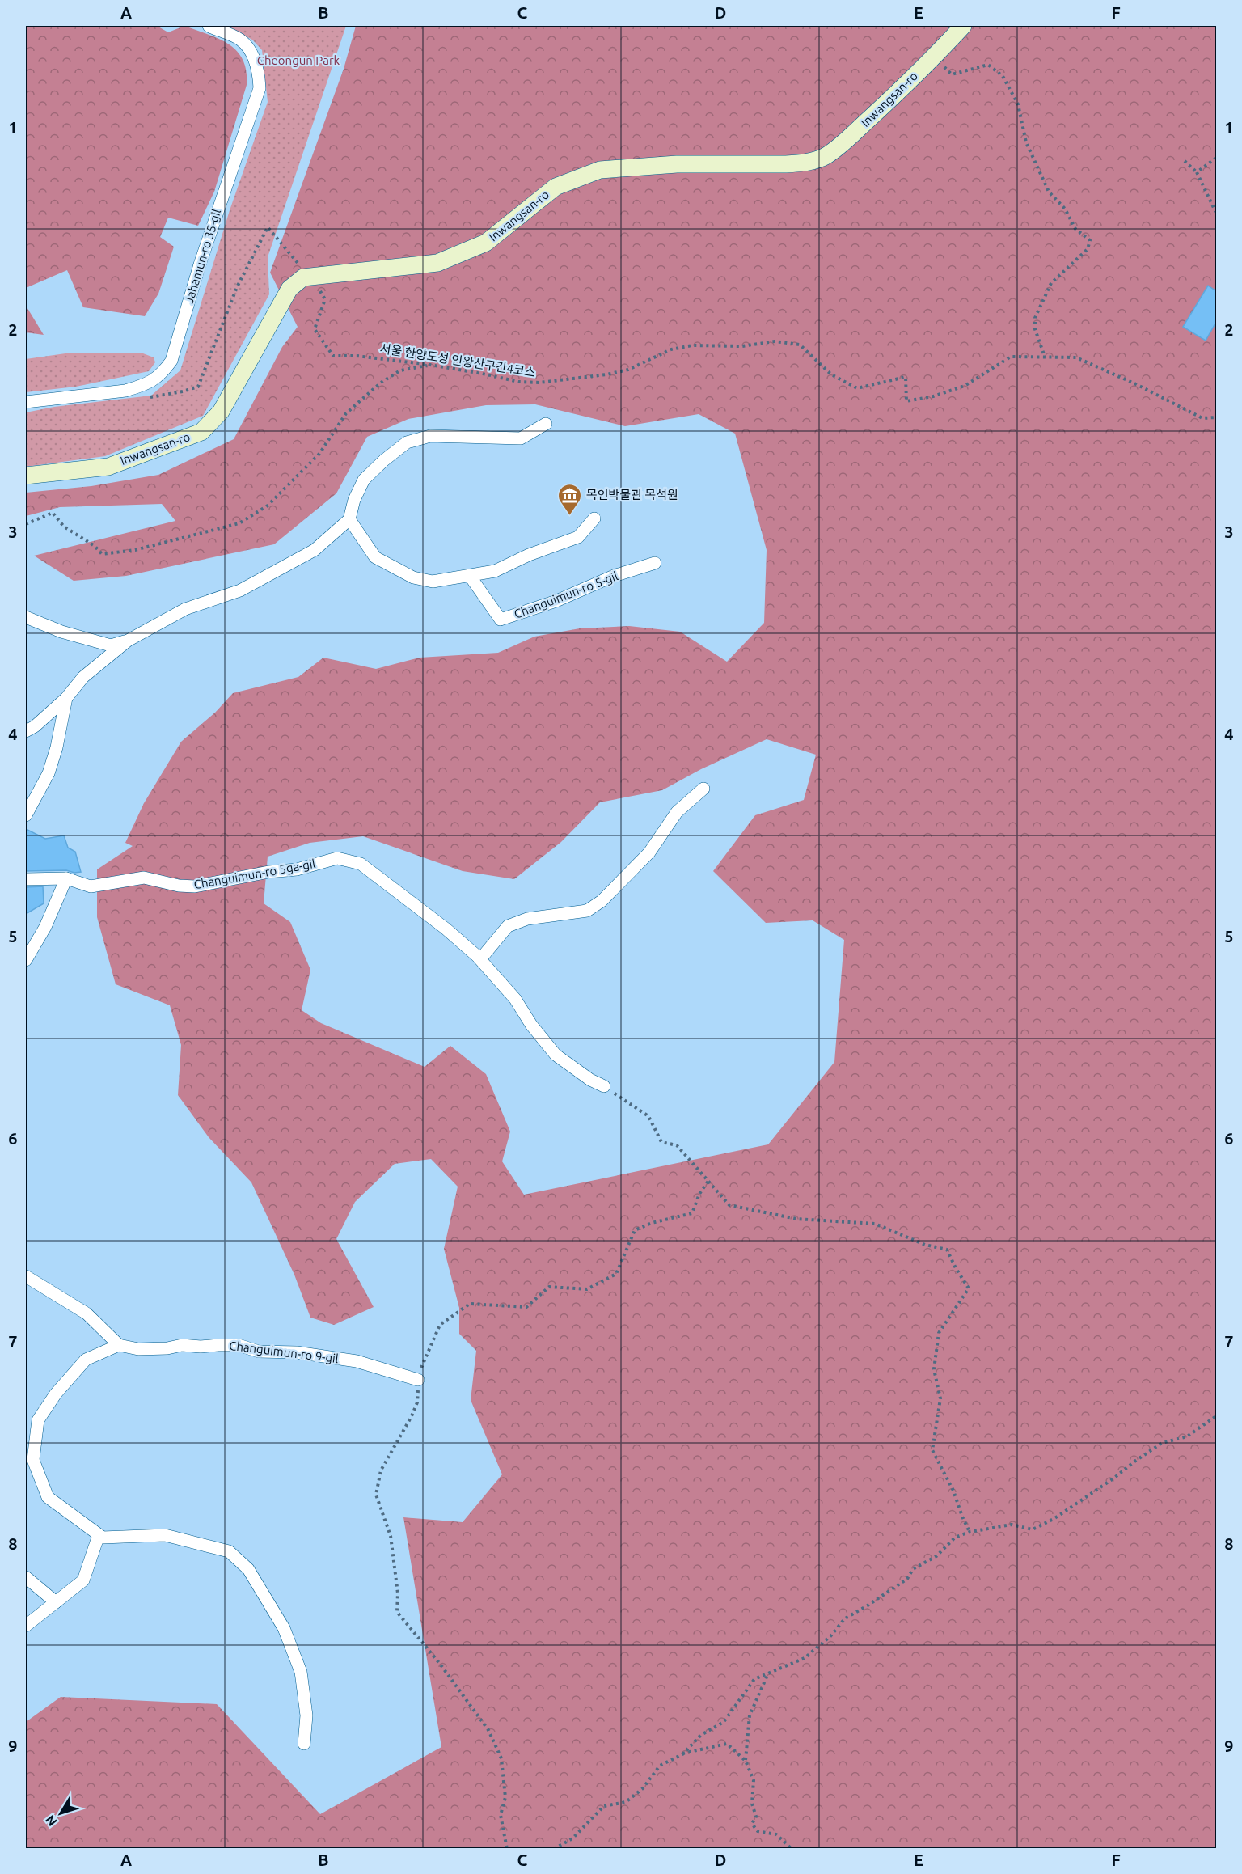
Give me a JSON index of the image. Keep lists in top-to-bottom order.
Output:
{
  "streets": {
    "street": [
      "Inwangsan-ro",
      "Jahamun-ro 35-gil",
      "Changuimun-ro 5-gil",
      "Changuimun-ro 5ga-gil",
      "Changuimun-ro 9-gil"
    ],
    "path": ["서울 한양도성 인왕산구간4코스"]
  },
  "crossings": [
    ["Inwangsan-ro", "서울 한양도성 인왕산구간4코스"]
  ],
  "parks": ["Cheongun Park"],
  "places": {
    "museum": ["목인박물관 목석원"]
  },
  "north": "bottom left",
  "grid": {
    "columns": [
      "A",
      "B",
      "C",
      "D",
      "E",
      "F"
    ],
    "rows": [
      "1",
      "2",
      "3",
      "4",
      "5",
      "6",
      "7",
      "8",
      "9"
    ]
  }
}
